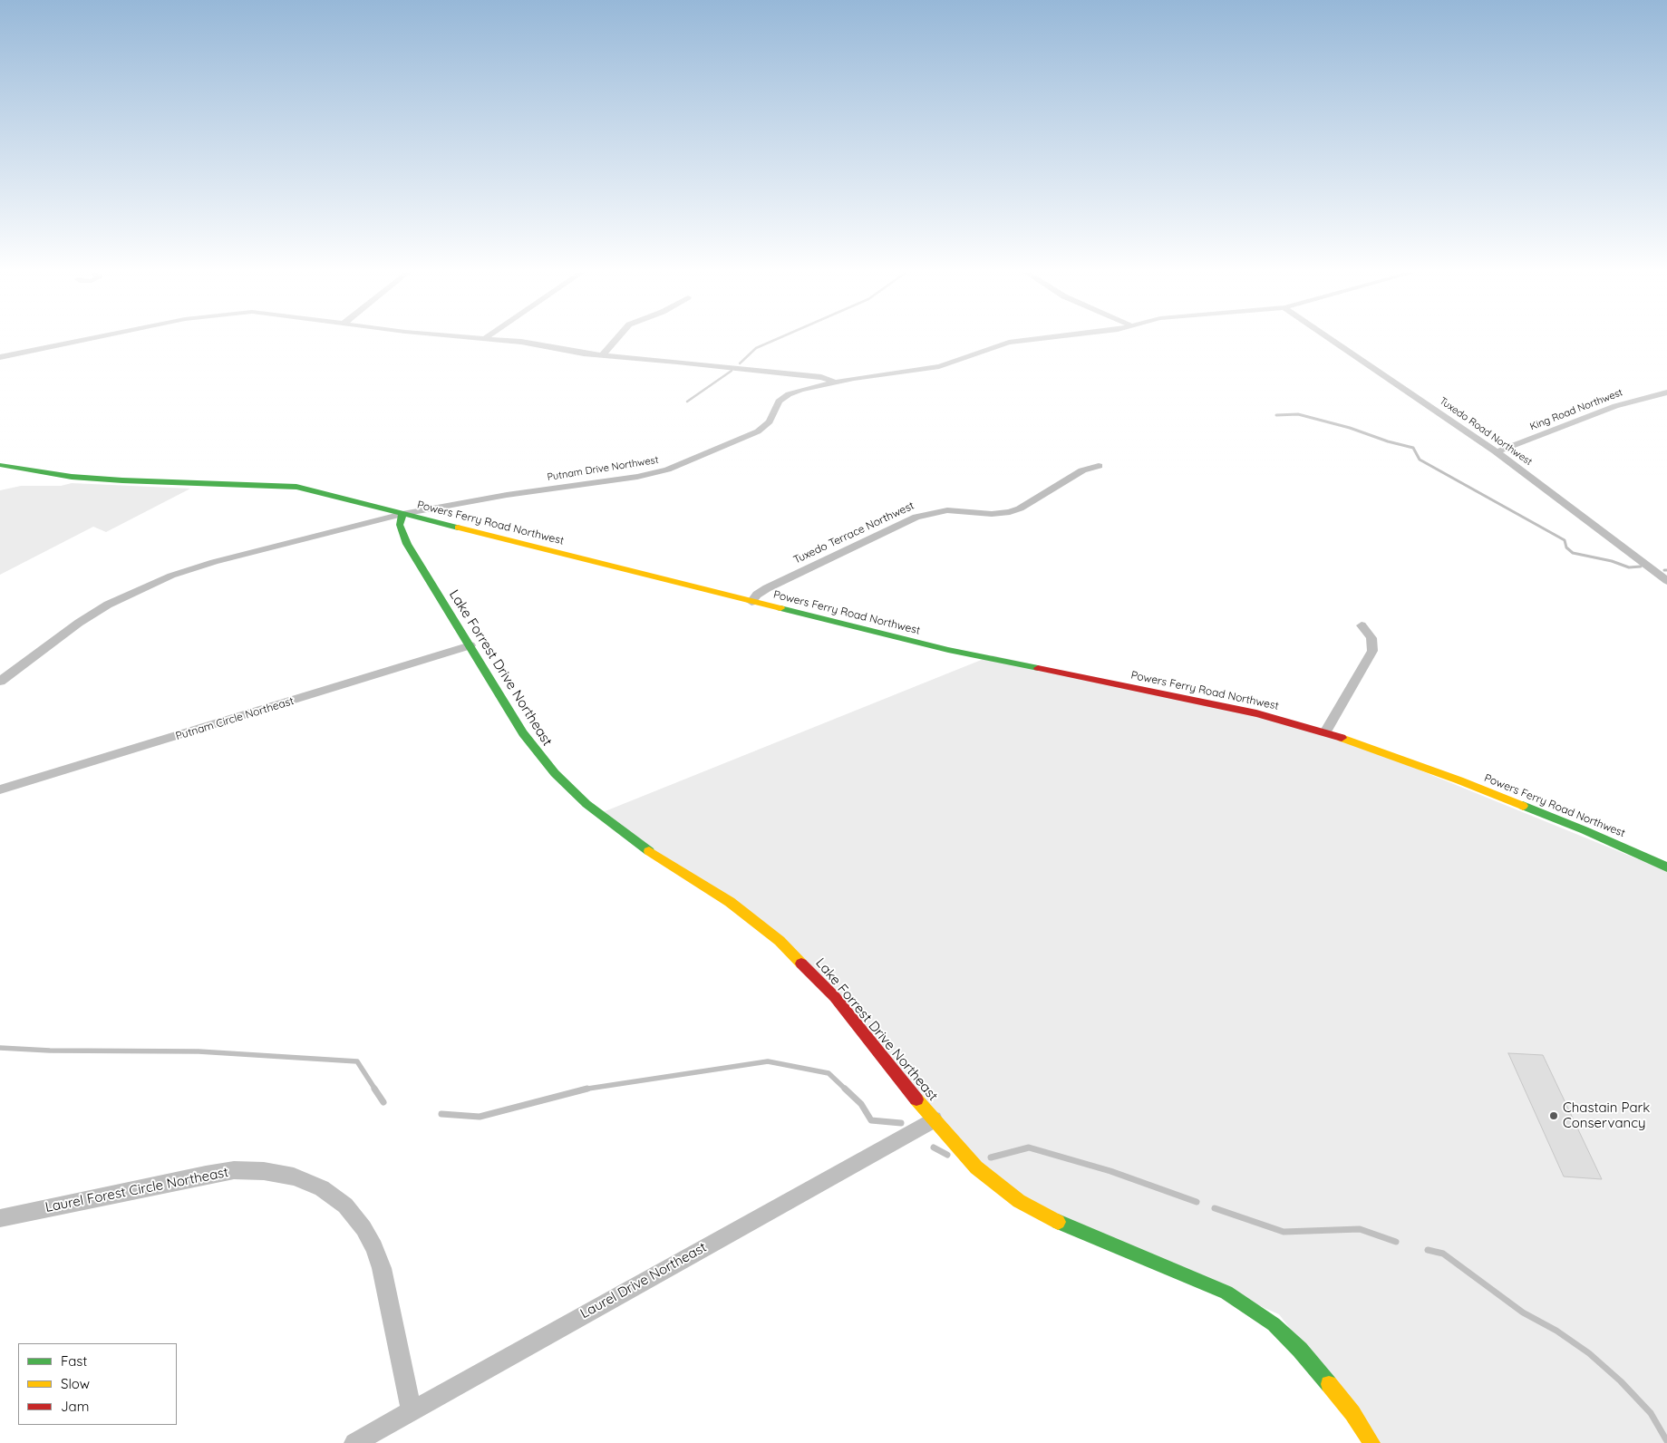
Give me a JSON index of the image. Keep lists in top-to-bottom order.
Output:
{
  "streets": {
    "street": [
      "King Road Northwest",
      "Tuxedo Road Northwest",
      "Putnam Drive Northwest",
      "Powers Ferry Road Northwest",
      "Tuxedo Terrace Northwest",
      "Lake Forrest Drive Northeast",
      "Putnam Circle Northeast",
      "Laurel Forest Circle Northeast",
      "Laurel Drive Northeast"
    ]
  },
  "crossings": [
    ["King Road Northwest", "Tuxedo Road Northwest"],
    ["Putnam Drive Northwest", "Powers Ferry Road Northwest"],
    ["Putnam Drive Northwest", "Lake Forrest Drive Northeast"],
    ["Powers Ferry Road Northwest", "Tuxedo Terrace Northwest"],
    ["Powers Ferry Road Northwest", "Lake Forrest Drive Northeast"],
    ["Lake Forrest Drive Northeast", "Putnam Circle Northeast"],
    ["Lake Forrest Drive Northeast", "Laurel Drive Northeast"],
    ["Laurel Forest Circle Northeast", "Laurel Drive Northeast"]
  ],
  "places": ["Chastain Park Conservancy"],
  "legend": ["Fast", "Slow", "Jam"]
}
